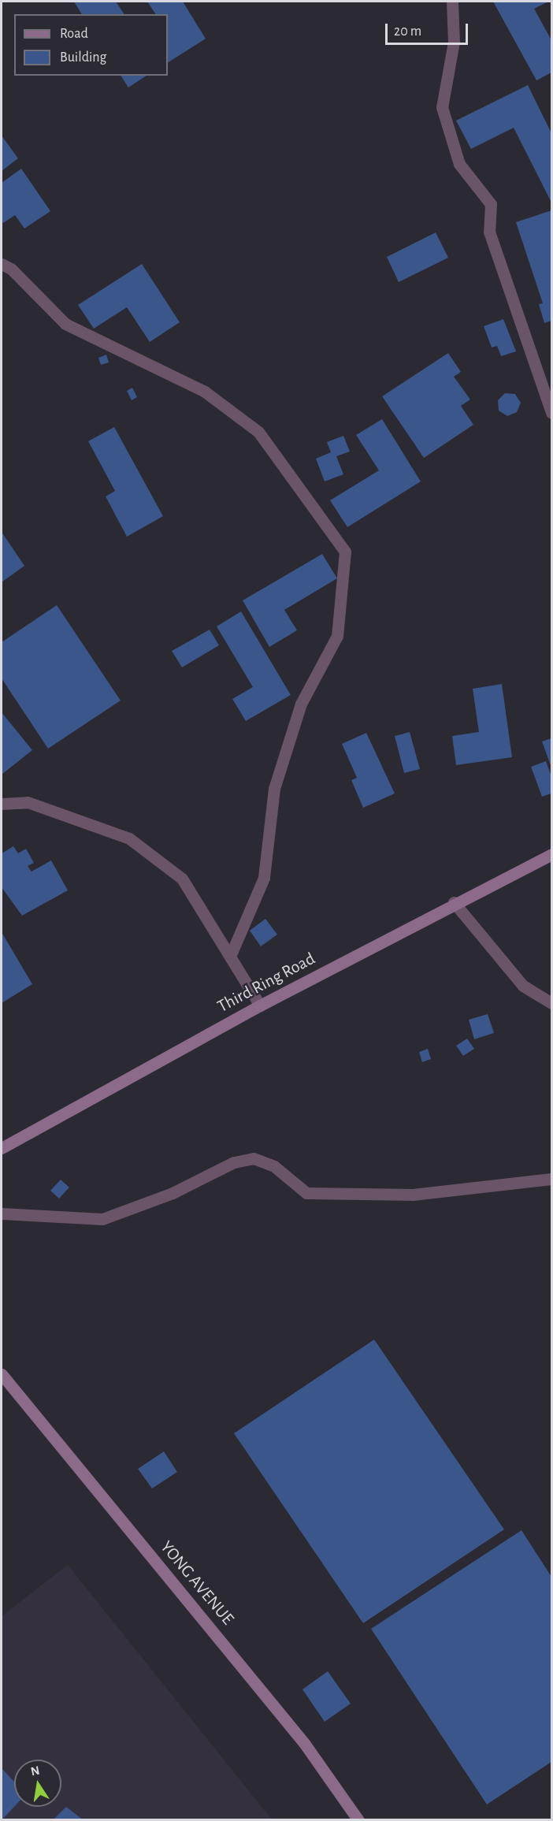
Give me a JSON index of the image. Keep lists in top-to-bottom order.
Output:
{
  "streets": {
    "street": ["Third Ring Road", "YONG AVENUE"]
  },
  "legend": ["Road", "Building"],
  "scale_bar": "20 m",
  "north": "top"
}
